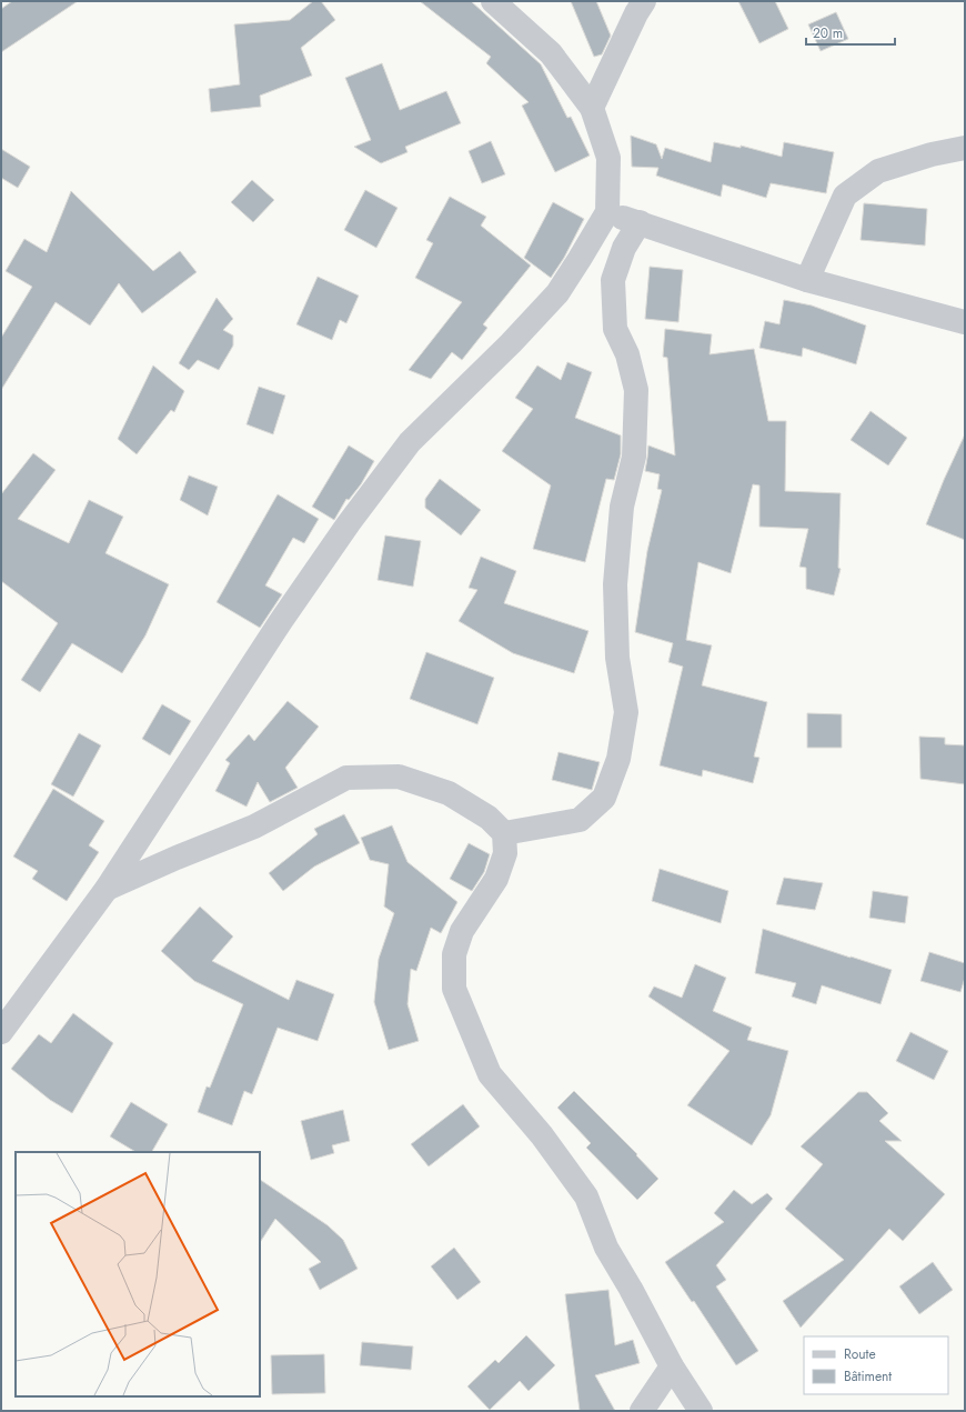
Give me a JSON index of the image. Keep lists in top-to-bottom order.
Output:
{
  "legend": ["Route", "Bâtiment"],
  "scale_bar": "20 m"
}
